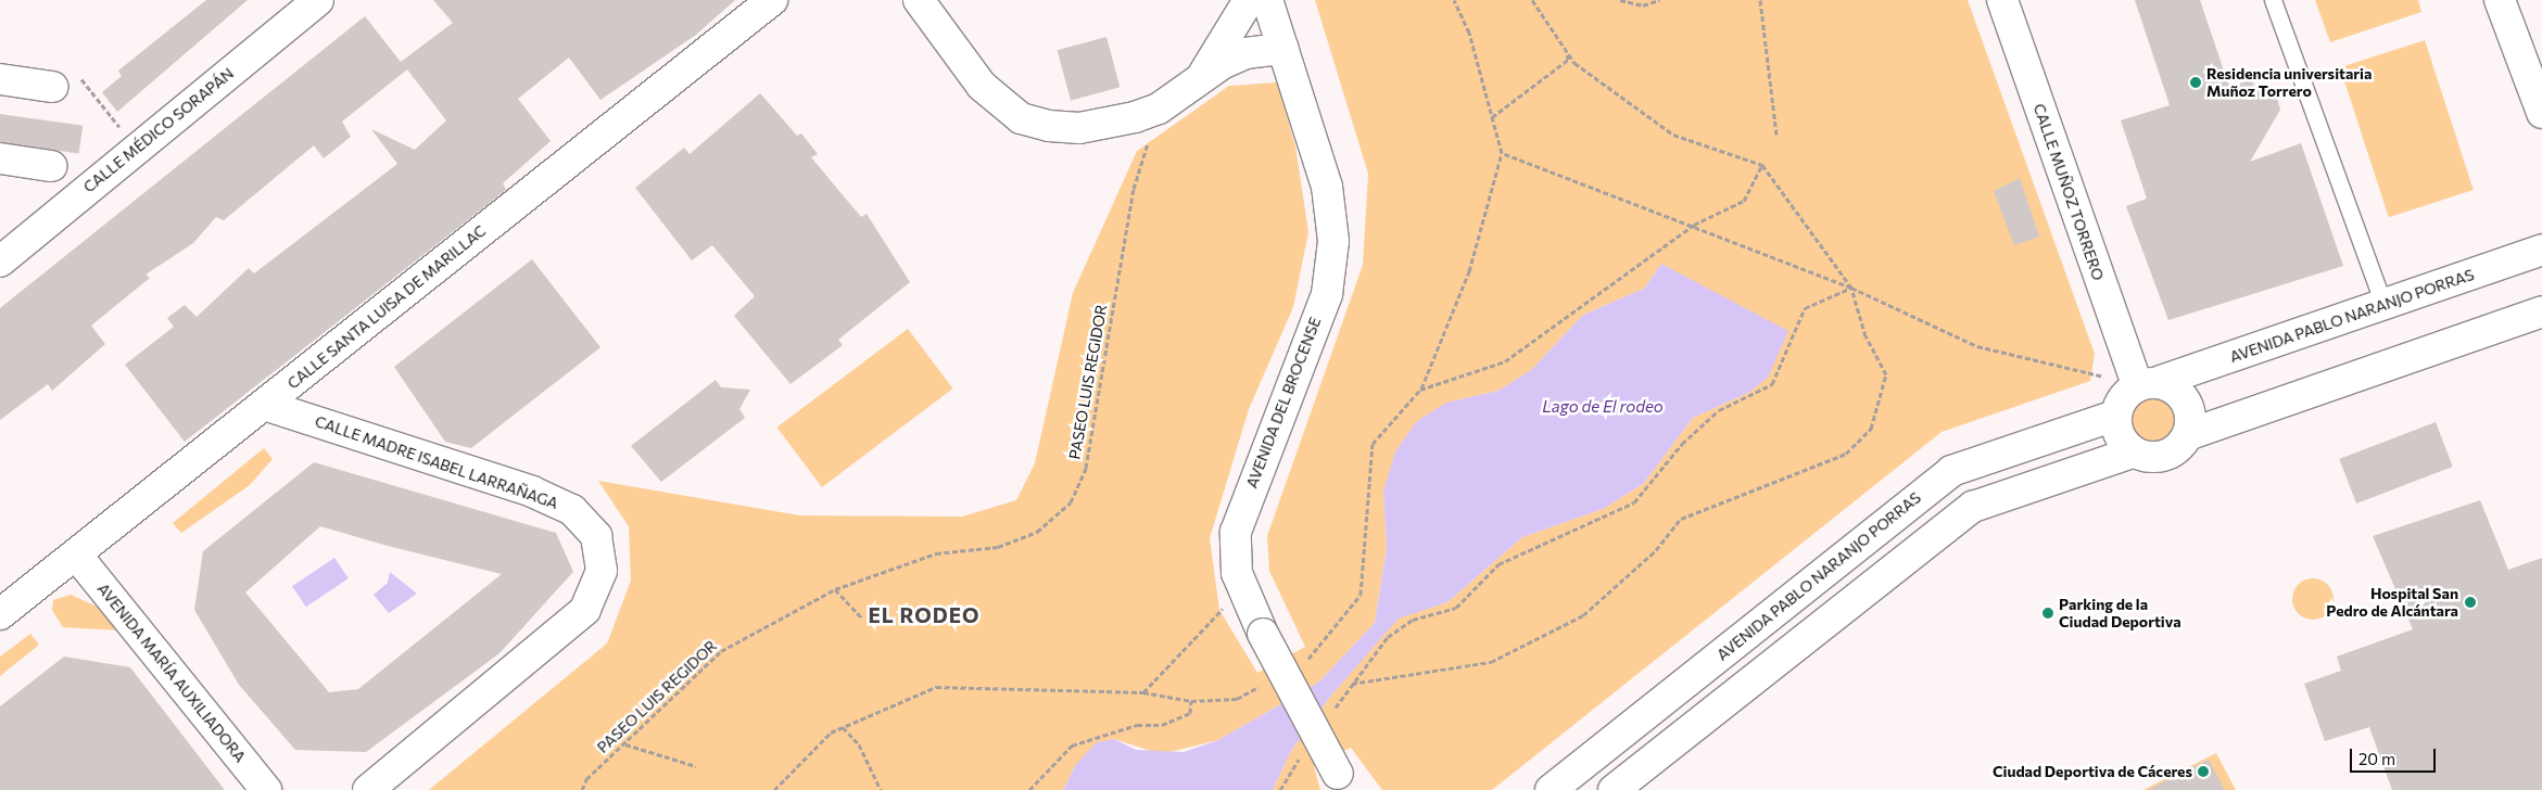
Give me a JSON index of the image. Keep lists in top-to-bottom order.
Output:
{
  "streets": {
    "street": [
      "CALLE MÉDICO SORAPÁN",
      "CALLE MUÑOZ TORRERO",
      "CALLE SANTA LUISA DE MARILLAC",
      "AVENIDA PABLO NARANJO PORRAS",
      "AVENIDA DEL BROCENSE",
      "CALLE MADRE ISABEL LARRAÑAGA",
      "AVENIDA MARÍA AUXILIADORA"
    ],
    "path": ["PASEO LUIS REGIDOR"]
  },
  "crossings": [
    ["CALLE MUÑOZ TORRERO", "AVENIDA PABLO NARANJO PORRAS"],
    ["CALLE SANTA LUISA DE MARILLAC", "CALLE MADRE ISABEL LARRAÑAGA"],
    ["CALLE SANTA LUISA DE MARILLAC", "AVENIDA MARÍA AUXILIADORA"]
  ],
  "districts": ["EL RODEO"],
  "water": ["Lago de El rodeo"],
  "places": [
    "Residencia universitaria Muñoz Torrero",
    "Hospital San Pedro de Alcántara",
    "Parking de la Ciudad Deportiva",
    "Ciudad Deportiva de Cáceres"
  ],
  "scale_bar": "20 m"
}
